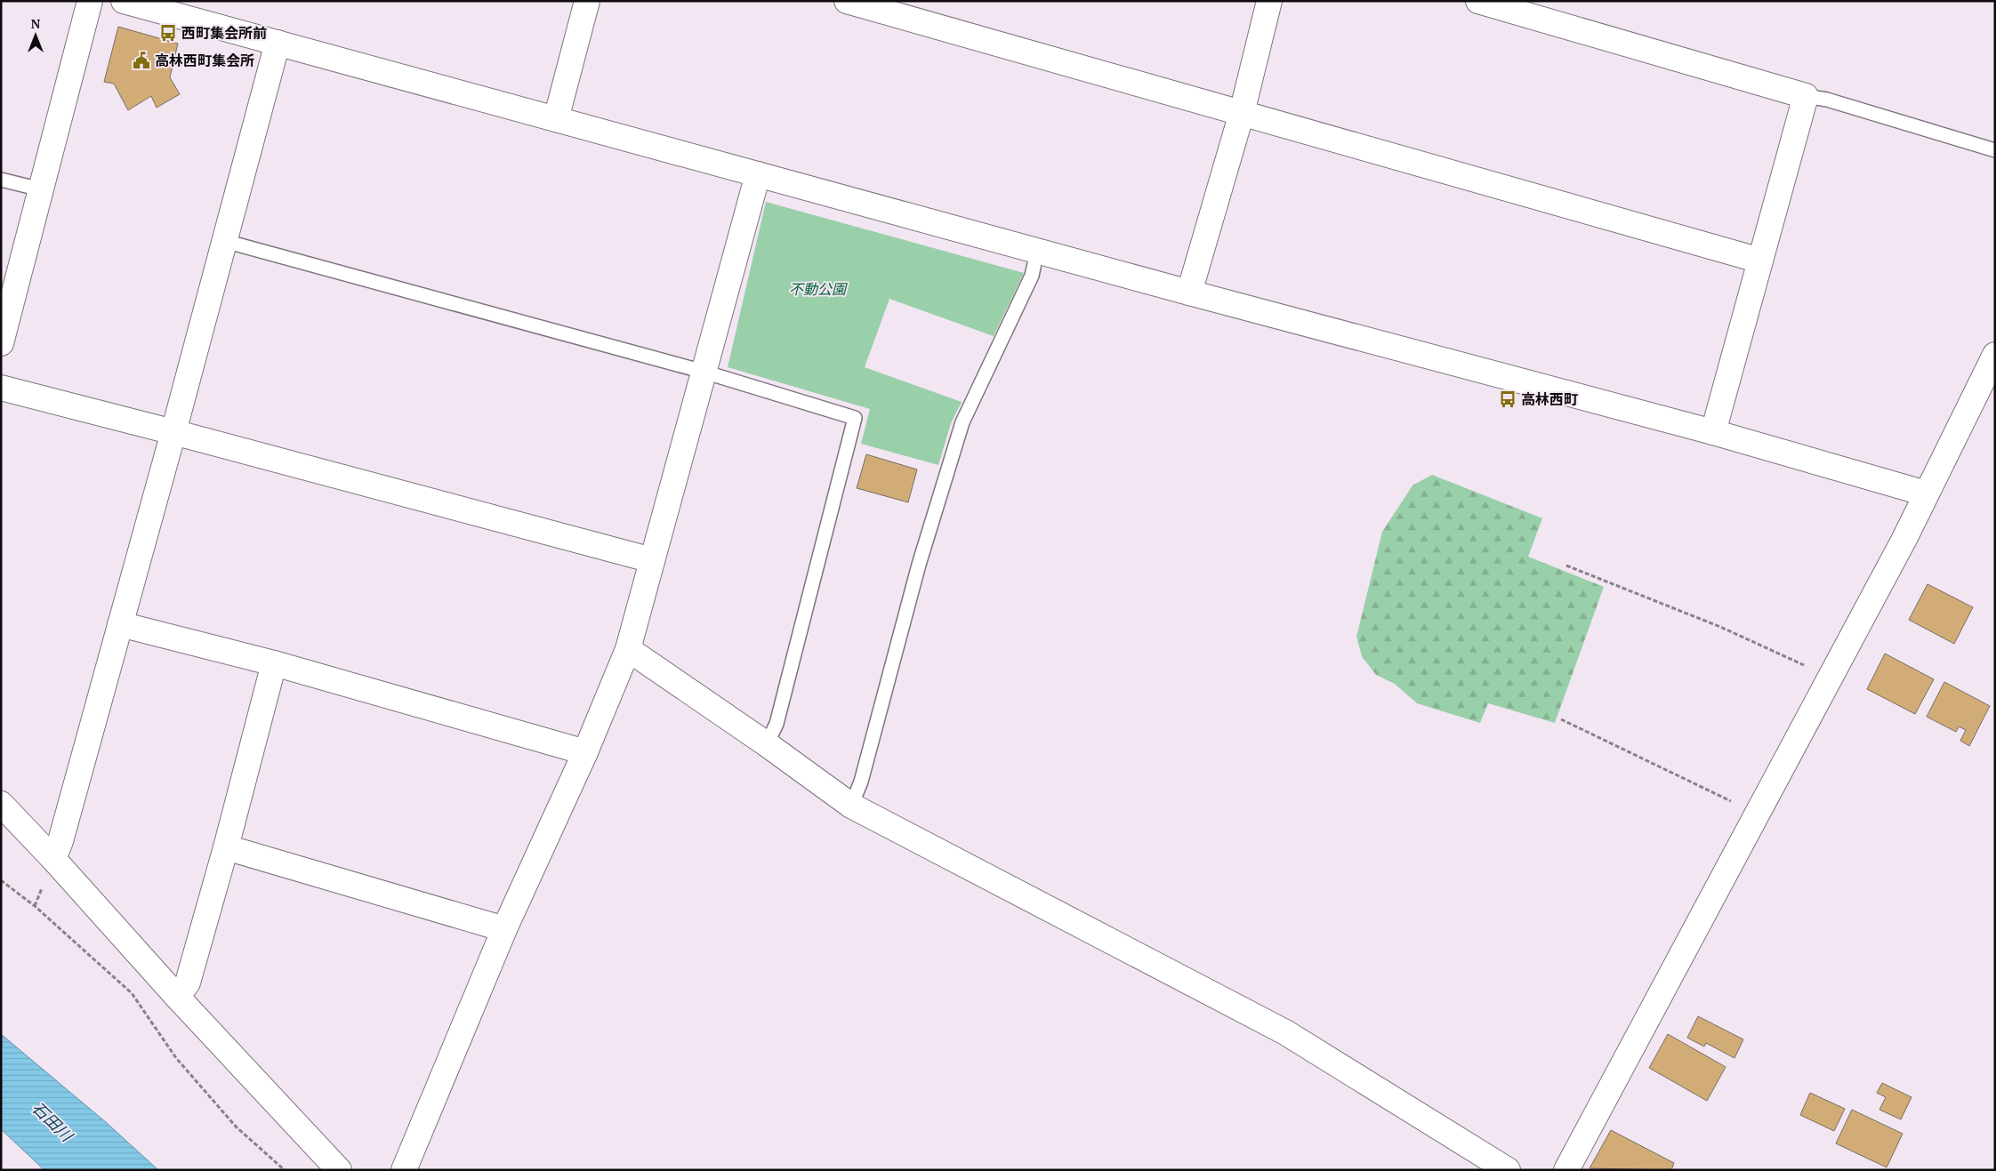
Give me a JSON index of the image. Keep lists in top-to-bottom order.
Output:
{
  "water": ["石田川"],
  "parks": ["不動公園"],
  "places": {
    "bus stop": ["西町集会所前", "高林西町"],
    "public building": ["高林西町集会所"]
  },
  "north": "top"
}
